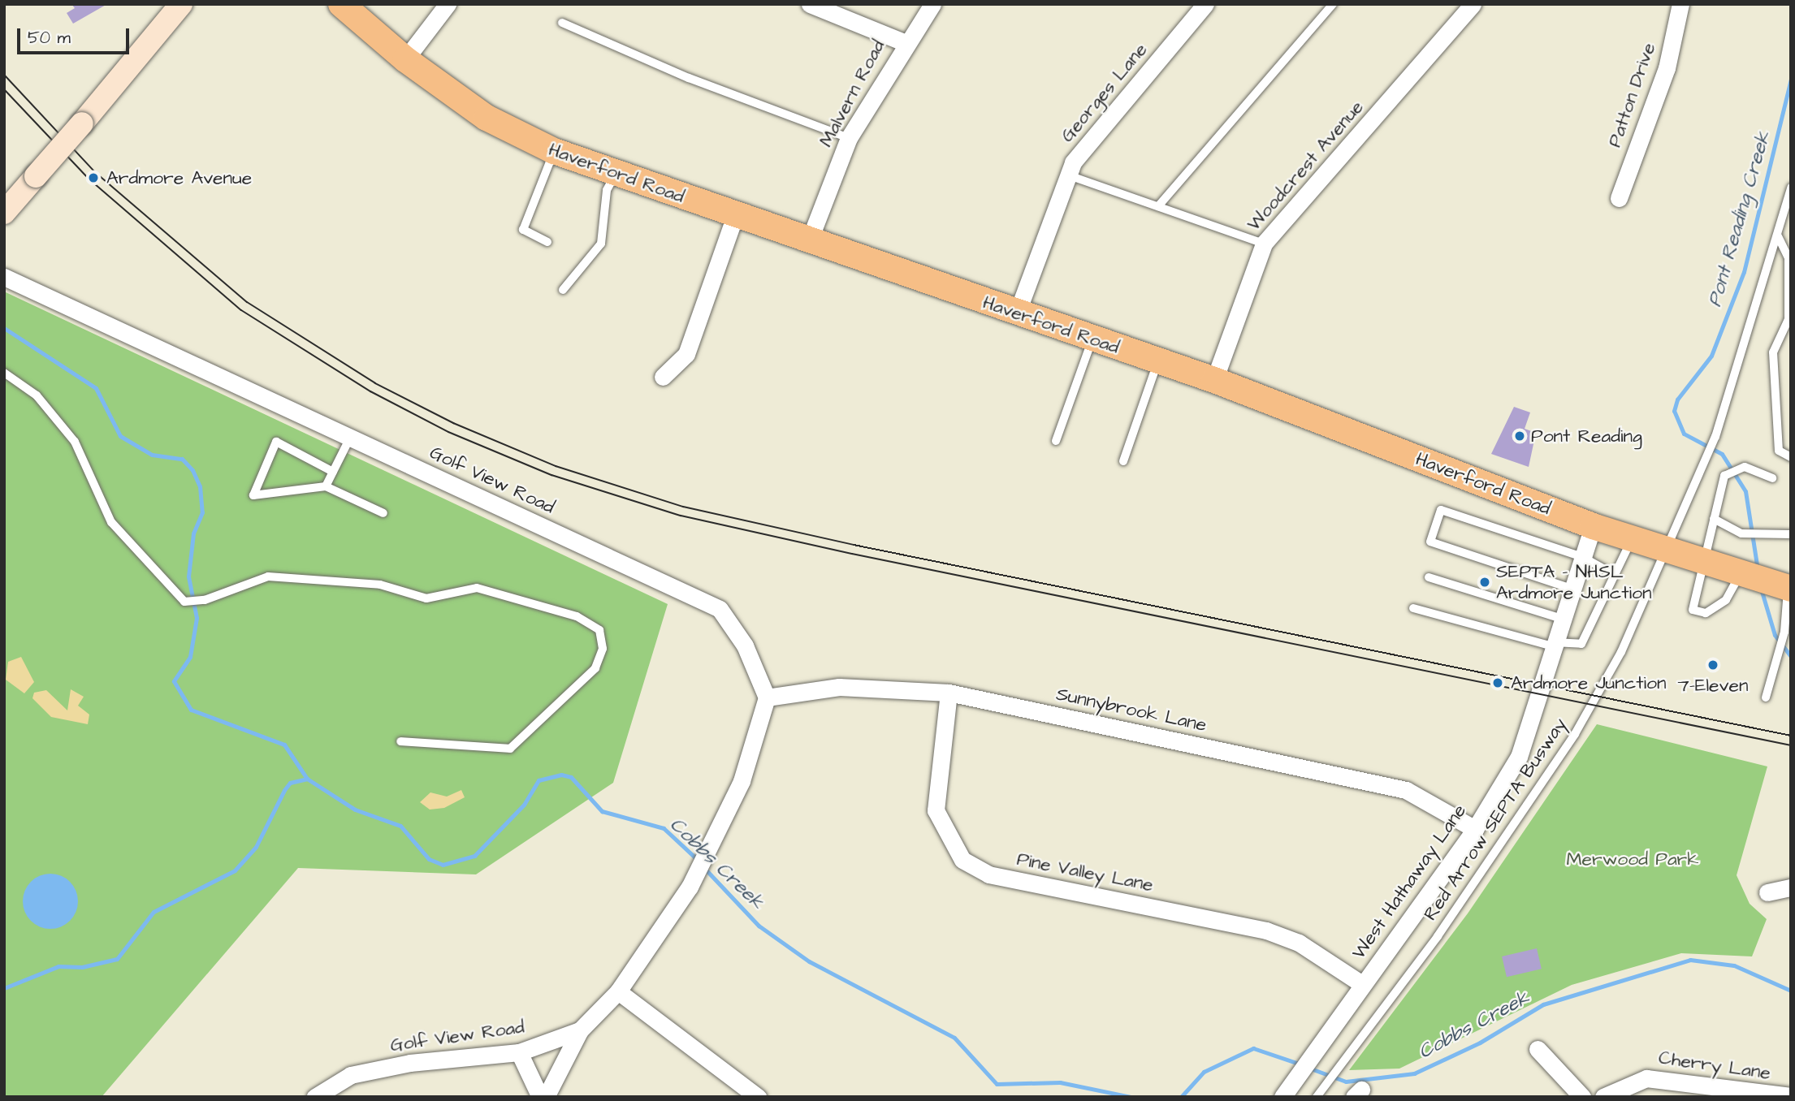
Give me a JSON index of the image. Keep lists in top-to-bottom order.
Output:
{
  "streets": {
    "main road": ["Haverford Road"],
    "street": [
      "Georges Lane",
      "Malvern Road",
      "Patton Drive",
      "Woodcrest Avenue",
      "Golf View Road",
      "Sunnybrook Lane",
      "Pine Valley Lane",
      "West Hathaway Lane",
      "Cherry Lane"
    ],
    "lane": ["Red Arrow SEPTA Busway"]
  },
  "crossings": [
    ["Georges Lane", "Haverford Road"],
    ["Malvern Road", "Haverford Road"],
    ["Woodcrest Avenue", "Haverford Road"],
    ["Haverford Road", "Red Arrow SEPTA Busway"],
    ["Haverford Road", "West Hathaway Lane"],
    ["Golf View Road", "Sunnybrook Lane"],
    ["Sunnybrook Lane", "Pine Valley Lane"],
    ["Sunnybrook Lane", "West Hathaway Lane"],
    ["Pine Valley Lane", "West Hathaway Lane"]
  ],
  "water": ["Pont Reading Creek", "Cobbs Creek"],
  "parks": ["Merwood Park"],
  "places": [
    "Ardmore Avenue",
    "Pont Reading",
    "SEPTA - NHSL Ardmore Junction",
    "7-Eleven",
    "Ardmore Junction"
  ],
  "scale_bar": "50 m"
}
